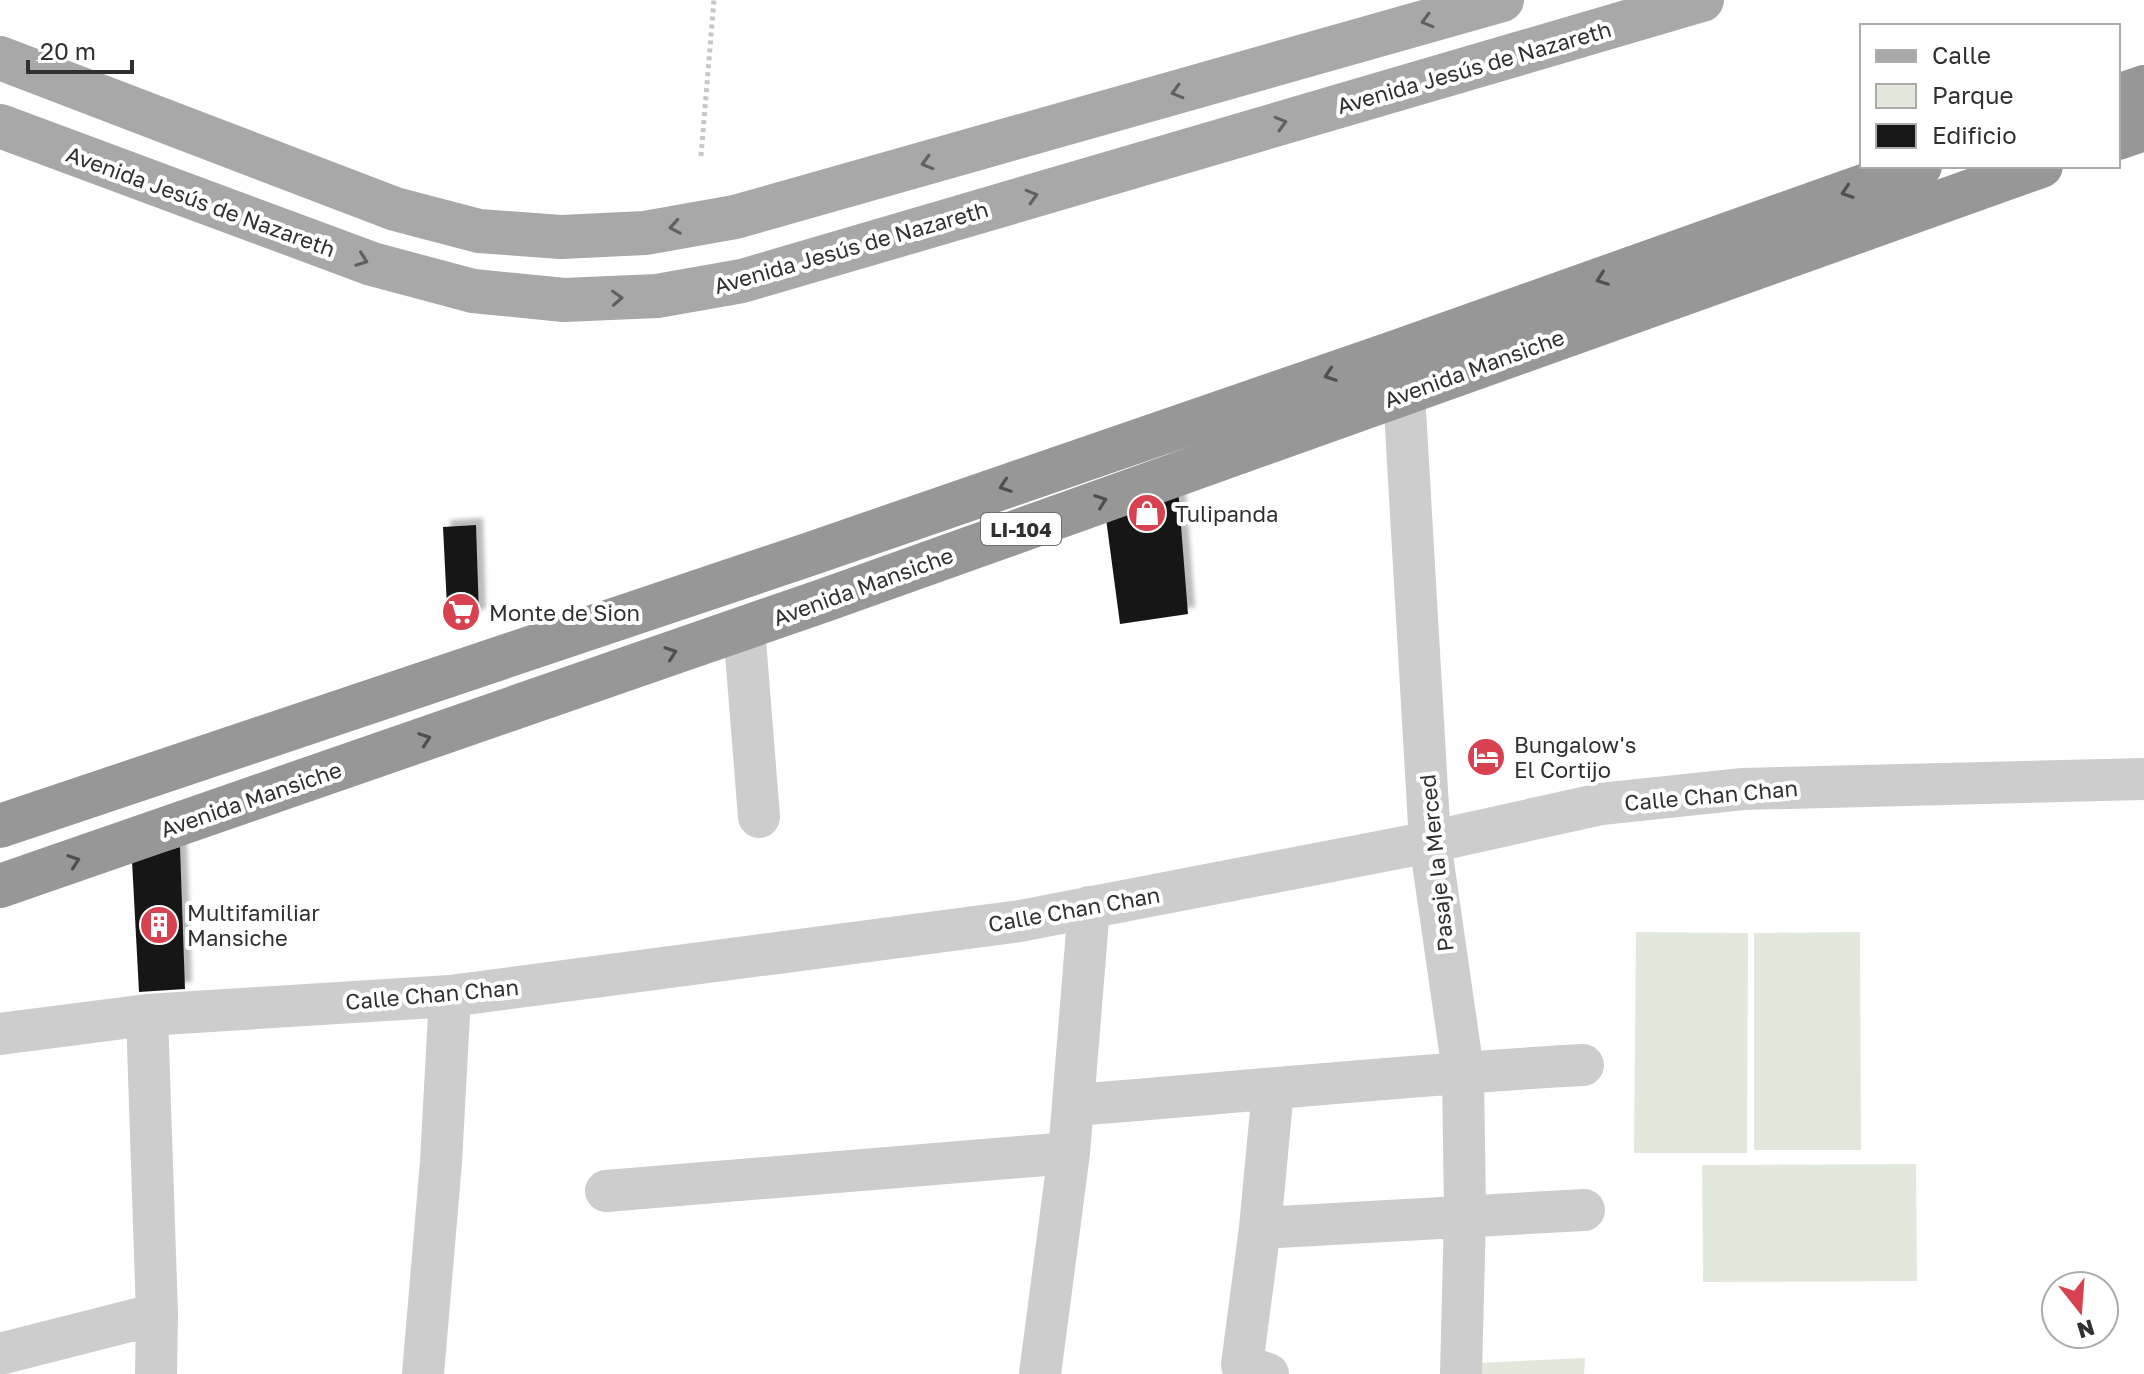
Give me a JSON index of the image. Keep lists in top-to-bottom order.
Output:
{
  "streets": {
    "highway": ["Avenida Mansiche", "LI-104"],
    "main road": ["Avenida Jesús de Nazareth"],
    "street": ["Calle Chan Chan", "Pasaje la Merced"]
  },
  "crossings": [
    ["Avenida Mansiche", "Pasaje la Merced"],
    ["Calle Chan Chan", "Pasaje la Merced"]
  ],
  "places": {
    "shop": ["Tulipanda"],
    "supermarket": ["Monte de Sion"],
    "hotel": ["Bungalow's El Cortijo"],
    "building": ["Multifamiliar Mansiche"]
  },
  "legend": ["Calle", "Parque", "Edificio"],
  "scale_bar": "20 m",
  "north": "bottom"
}
